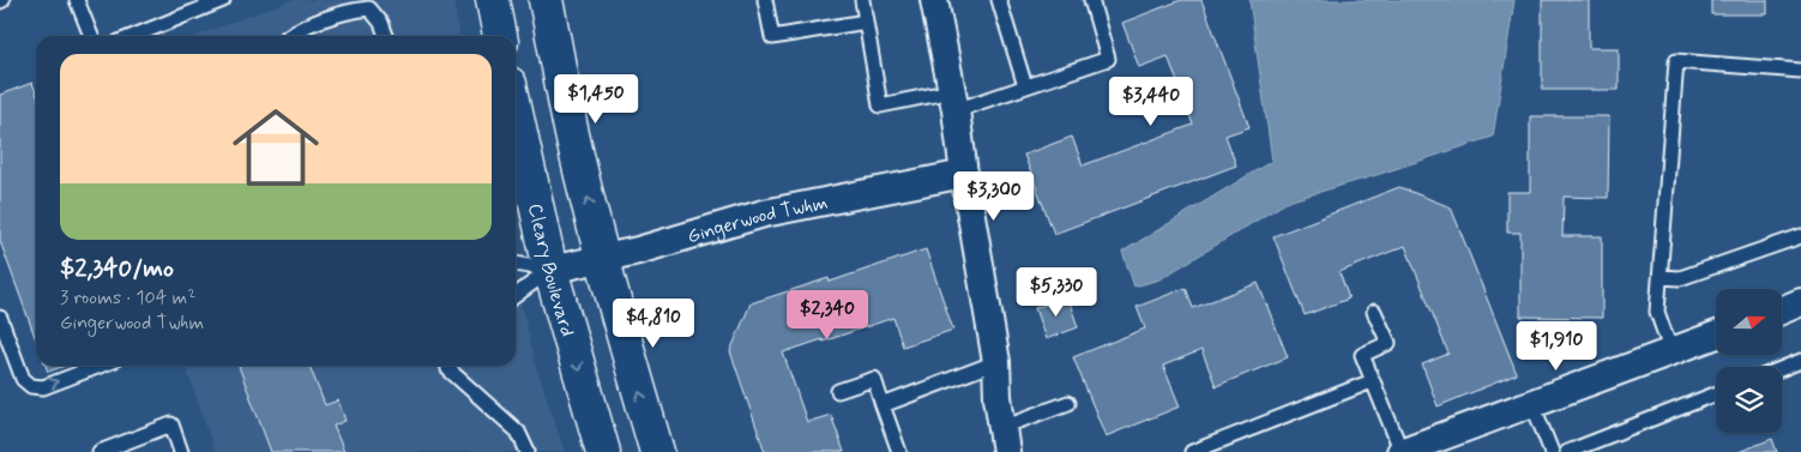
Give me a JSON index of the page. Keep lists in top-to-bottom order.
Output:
{
  "streets": {
    "street": ["Gingerwood Twhm", "Cleary Boulevard"]
  },
  "crossings": [
    ["Gingerwood Twhm", "Cleary Boulevard"]
  ],
  "north": "right",
  "page": {
    "list": [
      {
        "name": "$2,340/mo",
        "note": "3 rooms · 104 m² · Gingerwood Twhm"
      }
    ],
    "price": [
      "$1,450",
      "$3,440",
      "$3,300",
      "$5,330",
      "$2,340",
      "$4,810",
      "$1,910"
    ]
  }
}
